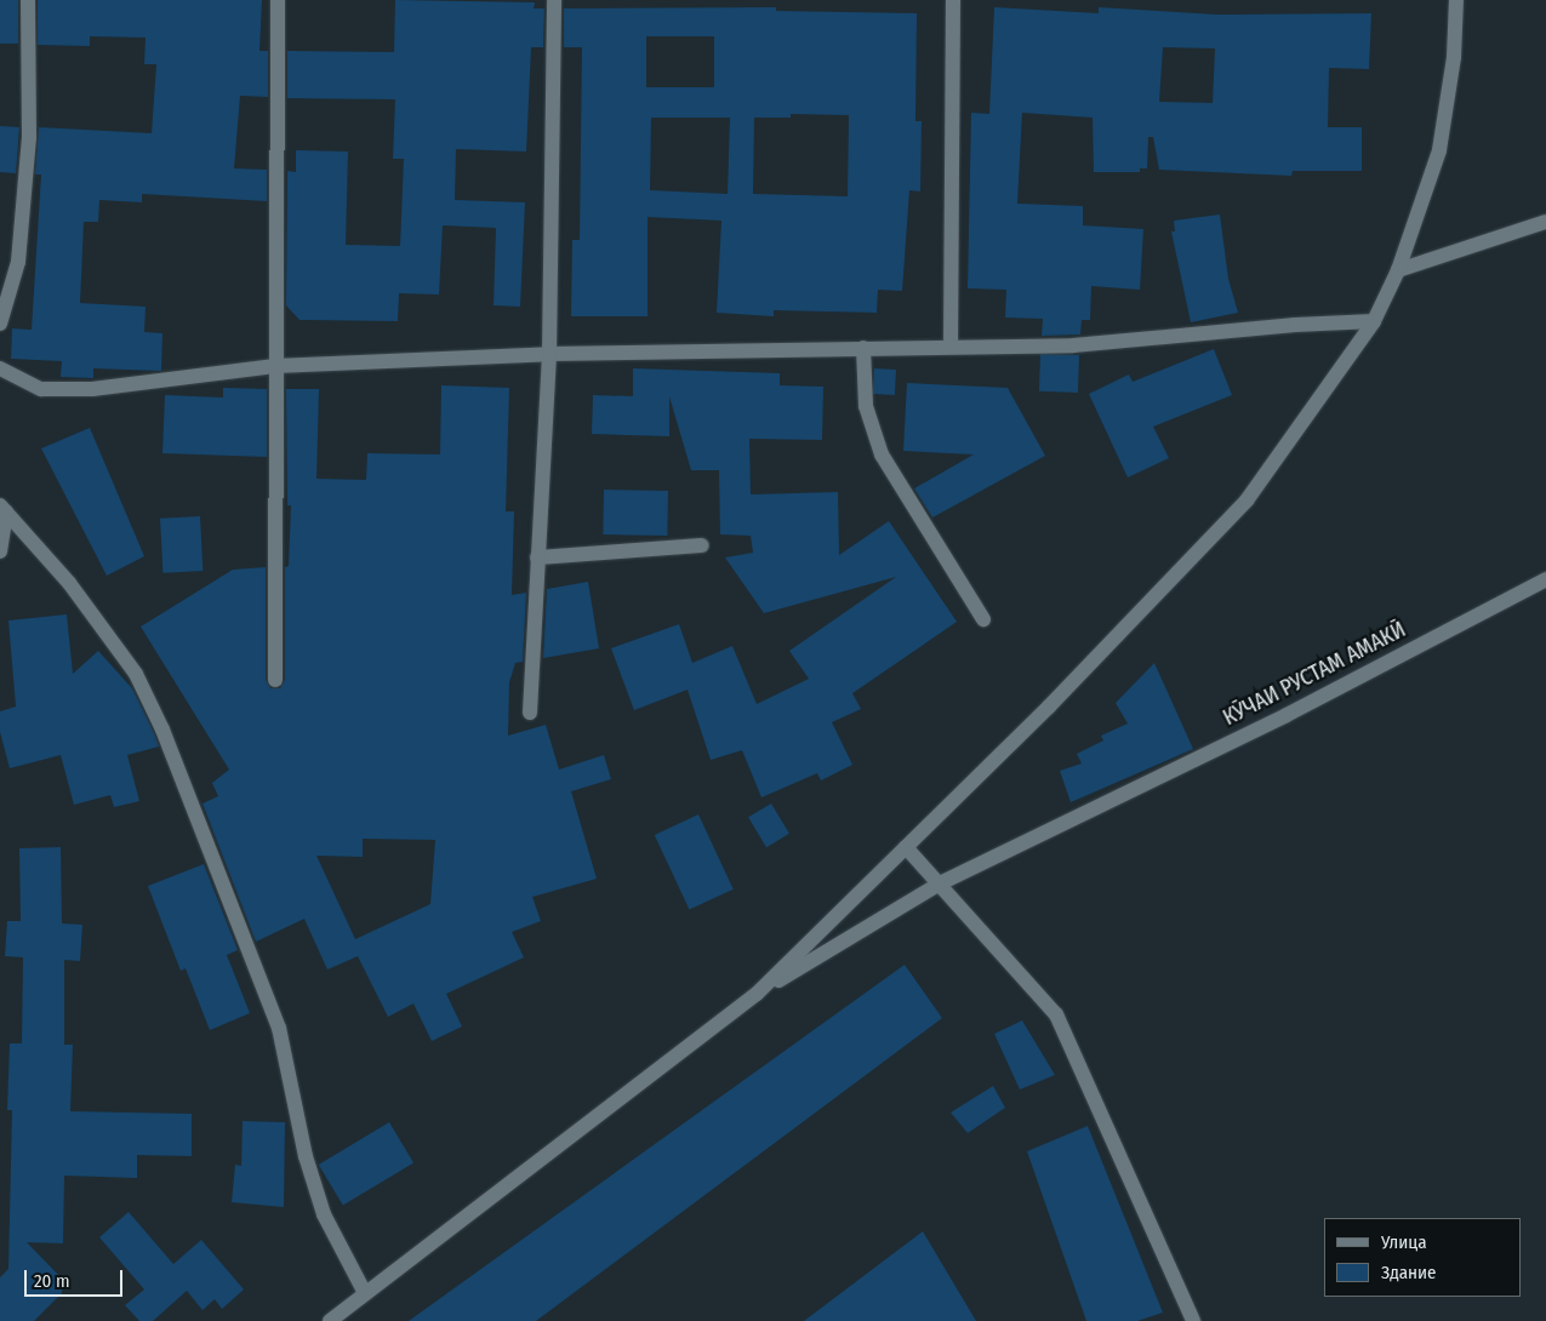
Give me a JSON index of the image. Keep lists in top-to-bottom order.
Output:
{
  "streets": {
    "street": ["КӮЧАИ РУСТАМ АМАКӢ"]
  },
  "legend": ["Улица", "Здание"],
  "scale_bar": "20 m"
}
